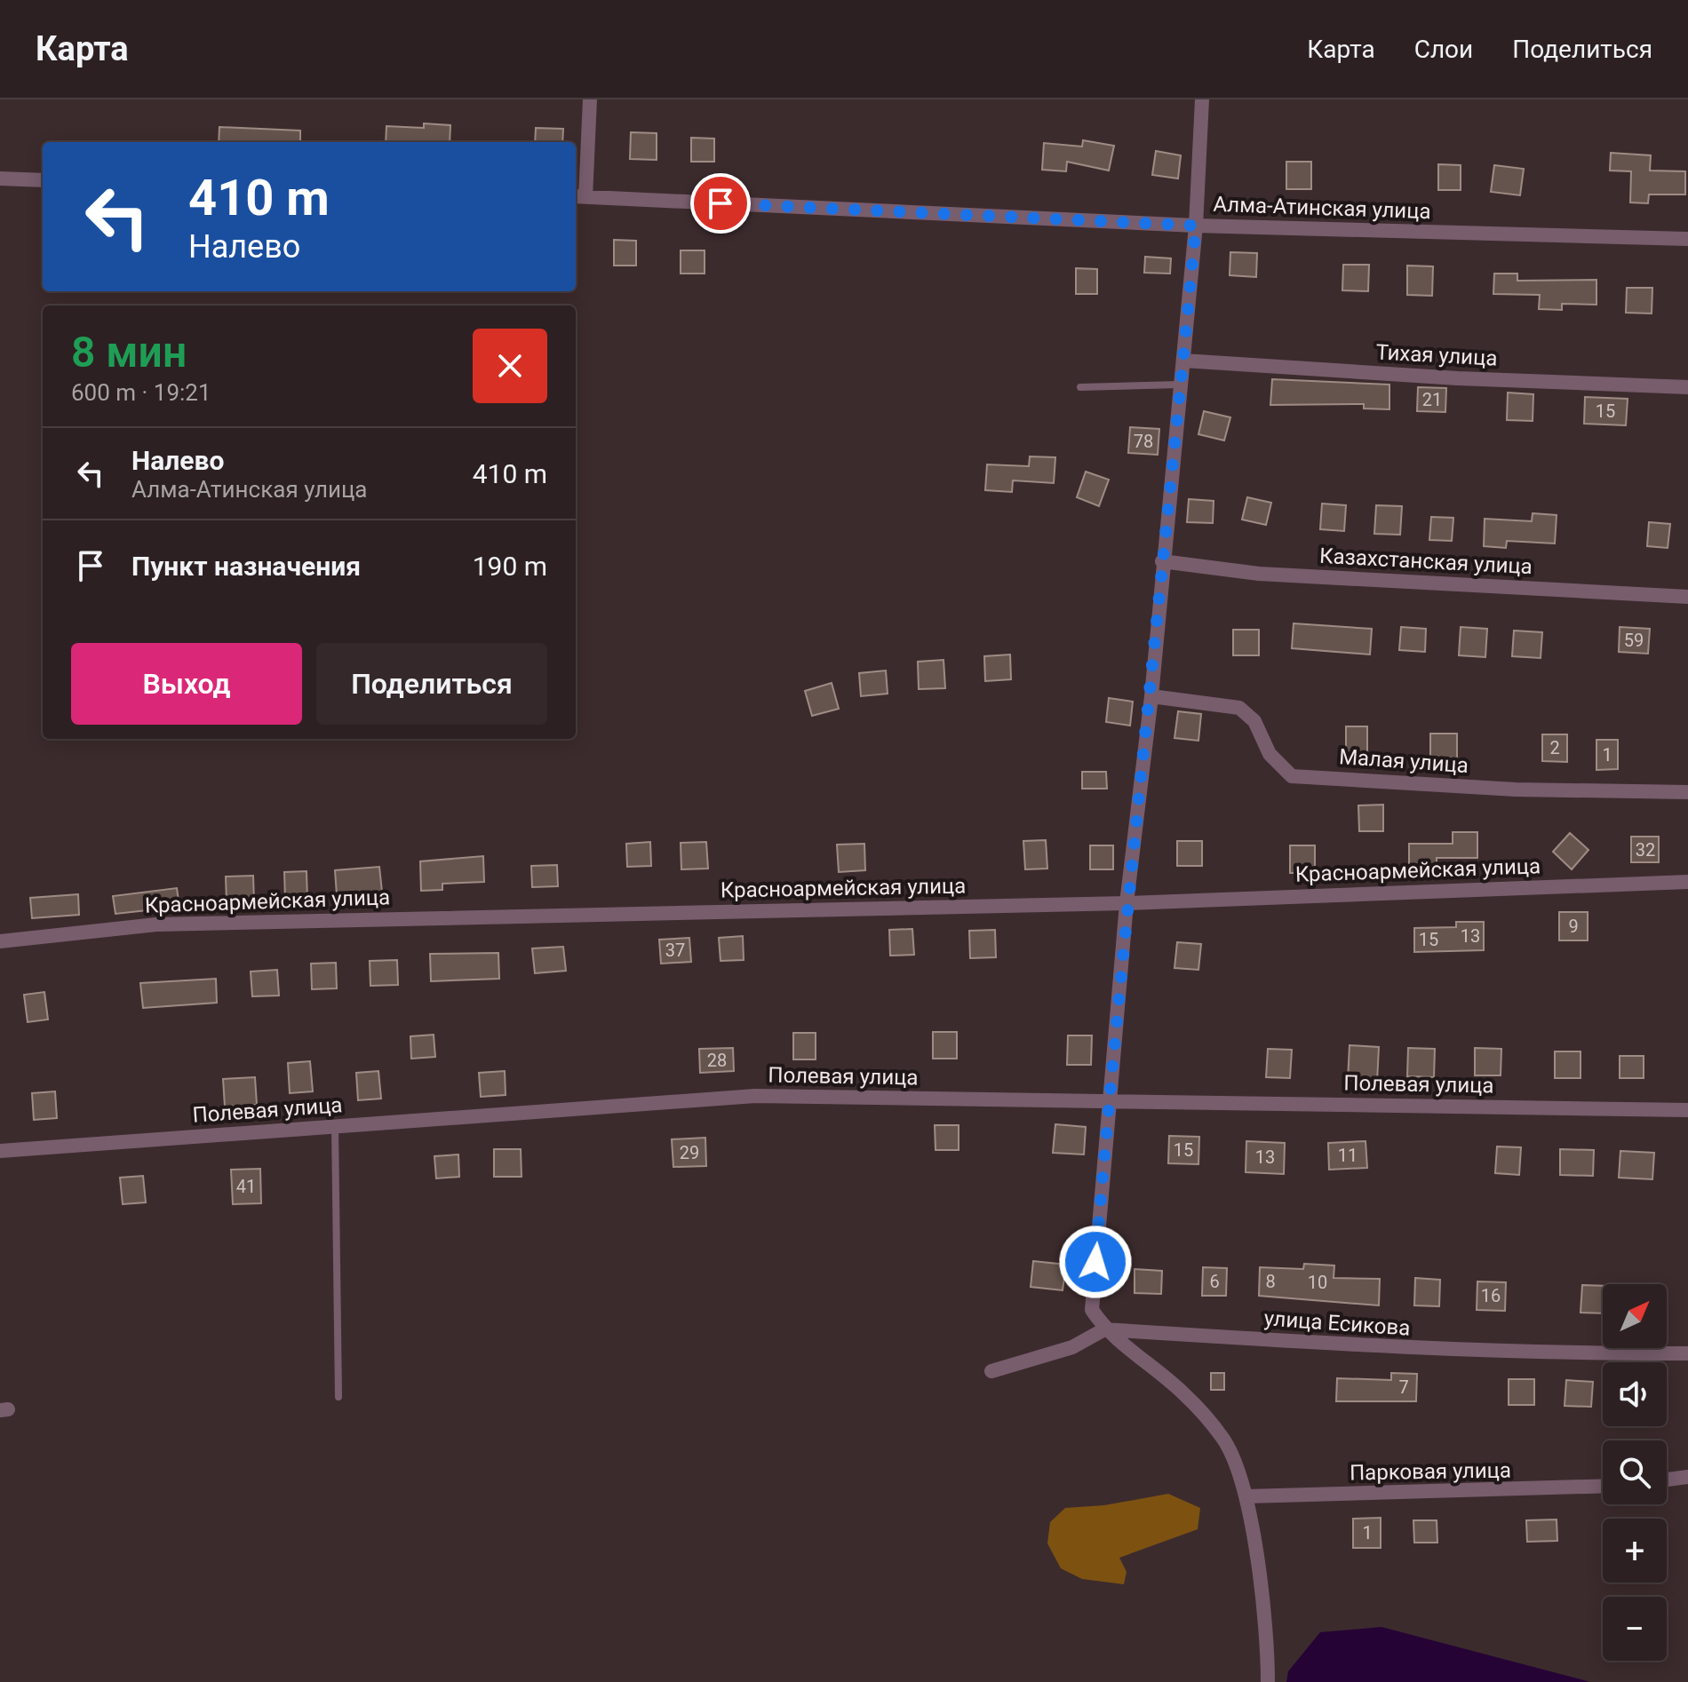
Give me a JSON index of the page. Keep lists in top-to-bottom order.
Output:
{
  "streets": {
    "street": [
      "Алма-Атинская улица",
      "Тихая улица",
      "Казахстанская улица",
      "Малая улица",
      "Красноармейская улица",
      "Полевая улица",
      "улица Есикова",
      "Парковая улица"
    ]
  },
  "house_numbers": [
    "21",
    "15",
    "78",
    "59",
    "2",
    "1",
    "32",
    "9",
    "13",
    "15",
    "37",
    "28",
    "15",
    "29",
    "11",
    "13",
    "41",
    "6",
    "8",
    "10",
    "16",
    "7",
    "1"
  ],
  "north": "top right",
  "page": {
    "header": "Карта",
    "nav": ["Карта", "Слои", "Поделиться"],
    "turn": ["410 m", "Налево"],
    "heading": ["8 мин", "600 m · 19:21"],
    "list": [
      {
        "name": "Налево",
        "note": "Алма-Атинская улица",
        "value": "410 m"
      },
      {
        "name": "Пункт назначения",
        "value": "190 m"
      }
    ],
    "buttons": ["Выход", "Поделиться"],
    "map_buttons": ["+", "−"]
  }
}
